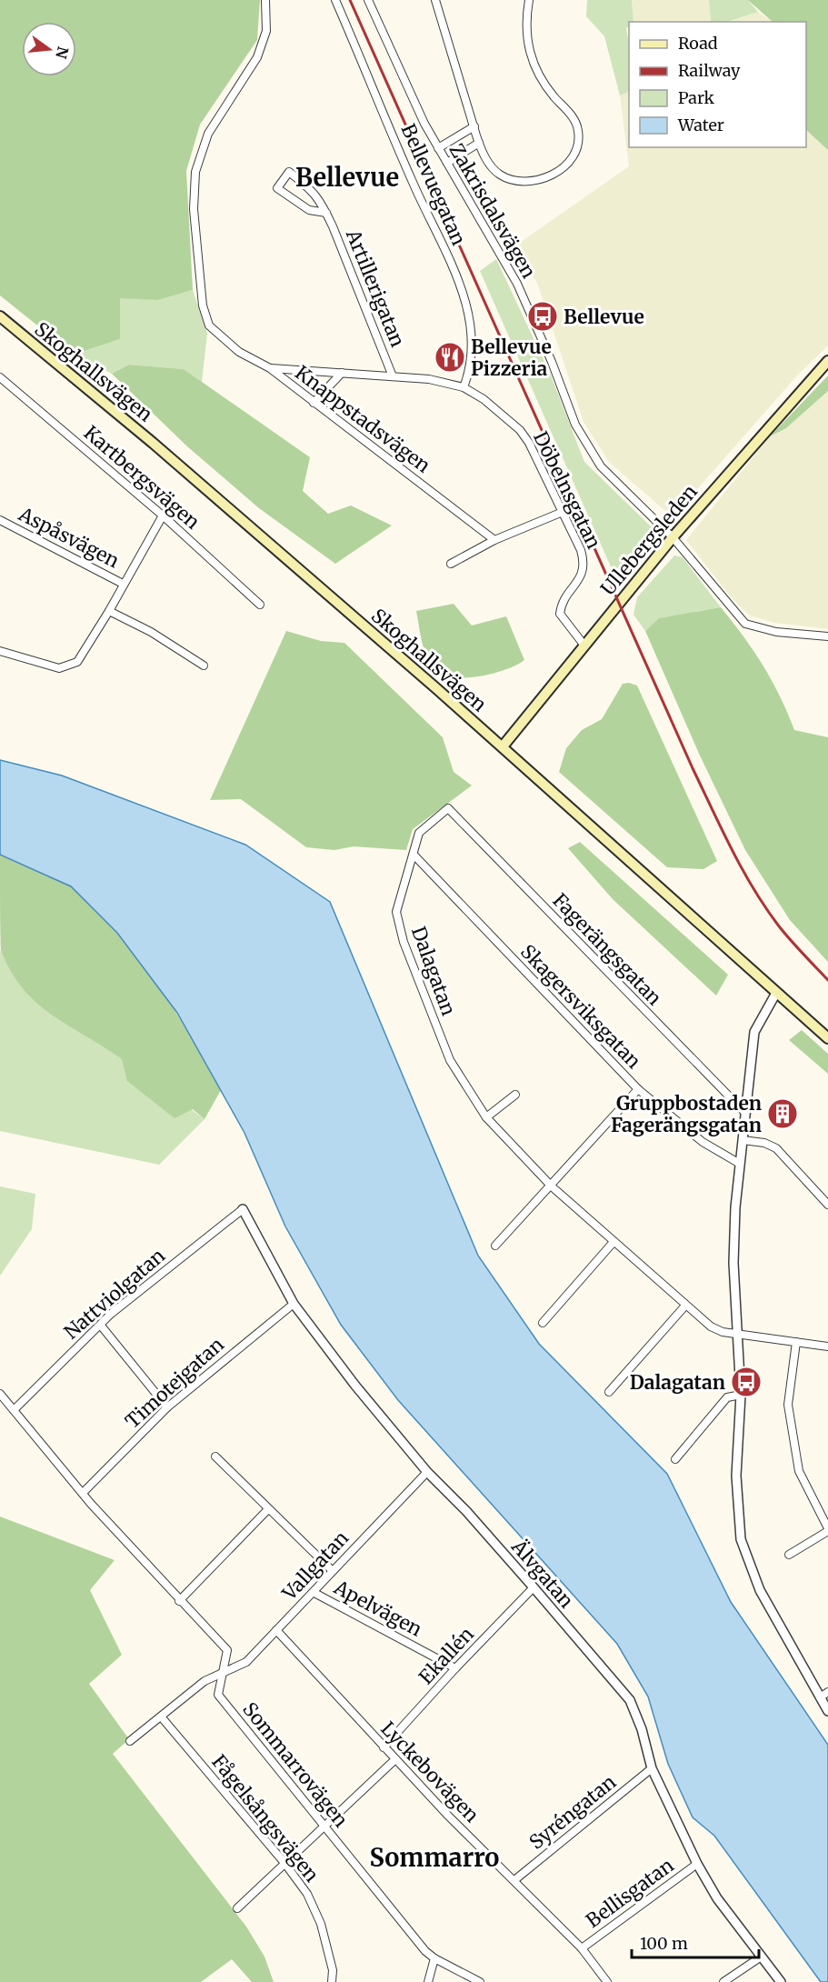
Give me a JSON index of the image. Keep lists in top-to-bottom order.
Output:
{
  "streets": {
    "main road": ["Skoghallsvägen", "Ullebergsleden"],
    "street": [
      "Bellevuegatan",
      "Zakrisdalsvägen",
      "Artillerigatan",
      "Knappstadsvägen",
      "Kartbergsvägen",
      "Döbelnsgatan",
      "Aspåsvägen",
      "Fagerängsgatan",
      "Dalagatan",
      "Skagersviksgatan",
      "Nattviolgatan",
      "Timotejgatan",
      "Vallgatan",
      "Älvgatan",
      "Apelvägen",
      "Ekallén",
      "Sommarrovägen",
      "Lyckebovägen",
      "Syréngatan",
      "Fågelsångsvägen",
      "Bellisgatan"
    ]
  },
  "crossings": [
    ["Bellevuegatan", "Döbelnsgatan"],
    ["Zakrisdalsvägen", "Ullebergsleden"],
    ["Artillerigatan", "Döbelnsgatan"],
    ["Skoghallsvägen", "Ullebergsleden"],
    ["Knappstadsvägen", "Döbelnsgatan"],
    ["Döbelnsgatan", "Ullebergsleden"],
    ["Fagerängsgatan", "Dalagatan"],
    ["Dalagatan", "Skagersviksgatan"],
    ["Nattviolgatan", "Älvgatan"],
    ["Nattviolgatan", "Sommarrovägen"],
    ["Timotejgatan", "Älvgatan"],
    ["Timotejgatan", "Sommarrovägen"],
    ["Vallgatan", "Älvgatan"],
    ["Vallgatan", "Apelvägen"],
    ["Vallgatan", "Sommarrovägen"],
    ["Vallgatan", "Lyckebovägen"],
    ["Vallgatan", "Fågelsångsvägen"],
    ["Älvgatan", "Ekallén"],
    ["Älvgatan", "Syréngatan"],
    ["Älvgatan", "Bellisgatan"],
    ["Apelvägen", "Ekallén"],
    ["Ekallén", "Lyckebovägen"],
    ["Lyckebovägen", "Syréngatan"],
    ["Lyckebovägen", "Bellisgatan"]
  ],
  "districts": ["Bellevue", "Sommarro"],
  "places": {
    "bus stop": ["Bellevue", "Dalagatan"],
    "restaurant": ["Bellevue Pizzeria"],
    "building": ["Gruppbostaden Fagerängsgatan"]
  },
  "legend": [
    "Road",
    "Railway",
    "Park",
    "Water"
  ],
  "scale_bar": "100 m",
  "north": "right"
}
